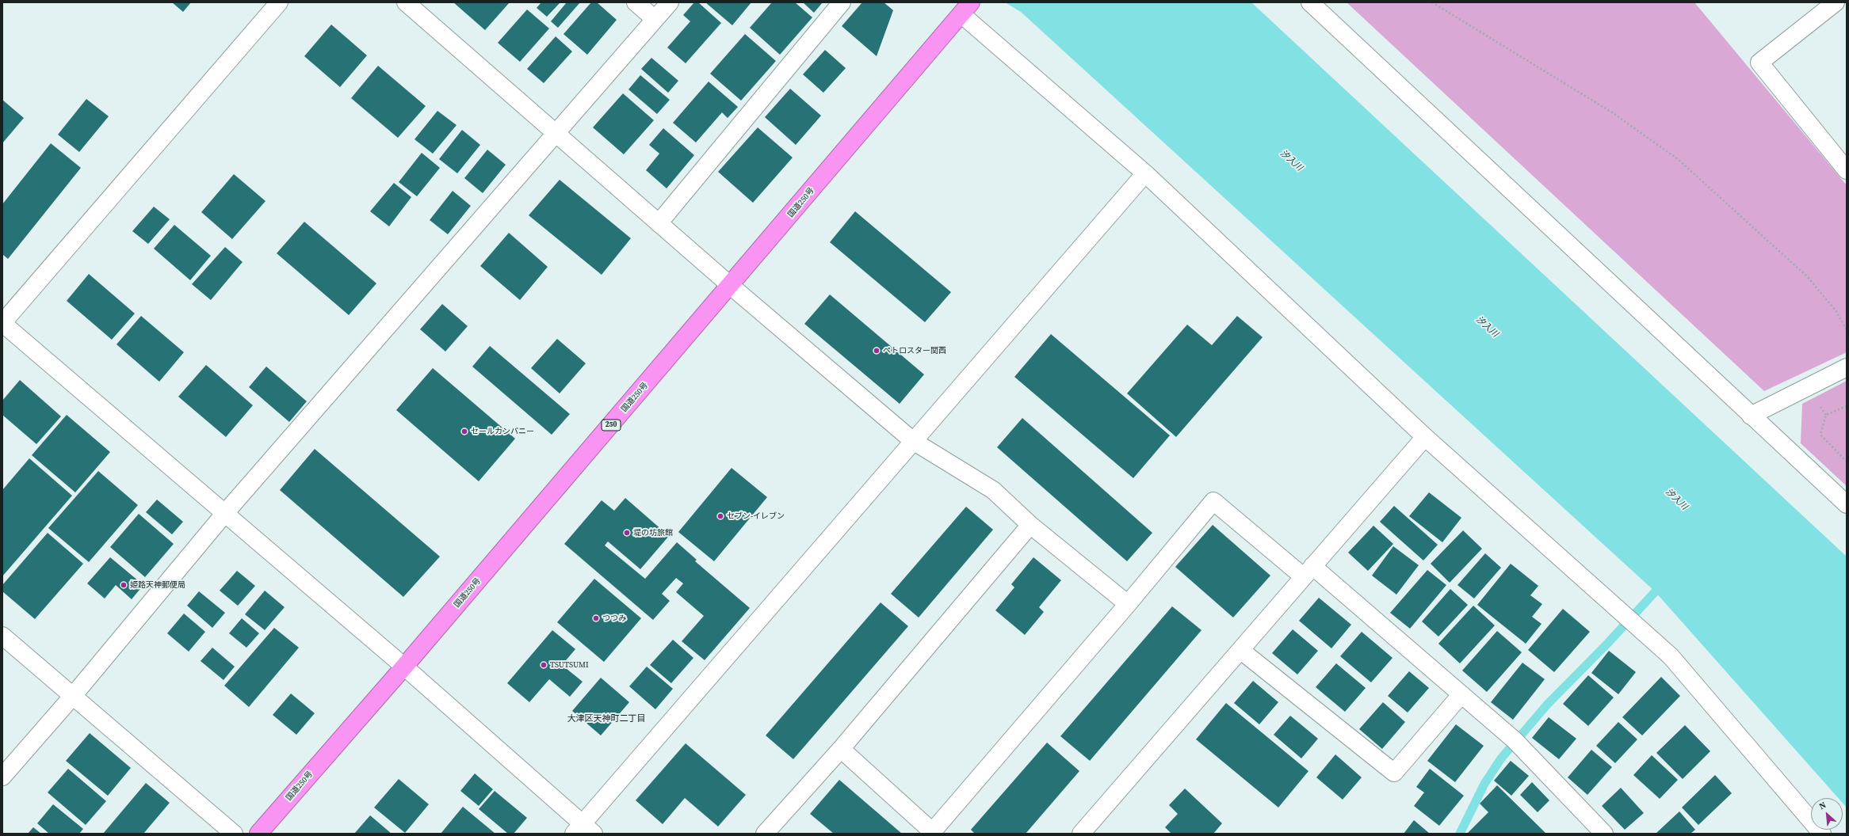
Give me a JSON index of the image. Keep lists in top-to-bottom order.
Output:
{
  "streets": {
    "highway": ["国道250号", "250"]
  },
  "districts": ["大津区天神町二丁目"],
  "water": ["汐入川"],
  "places": [
    "ペトロスター関西",
    "セールカンパニー",
    "セブン-イレブン",
    "堤の坊旅館",
    "姫路天神郵便局",
    "つつみ",
    "TSUTSUMI"
  ],
  "north": "top left"
}
